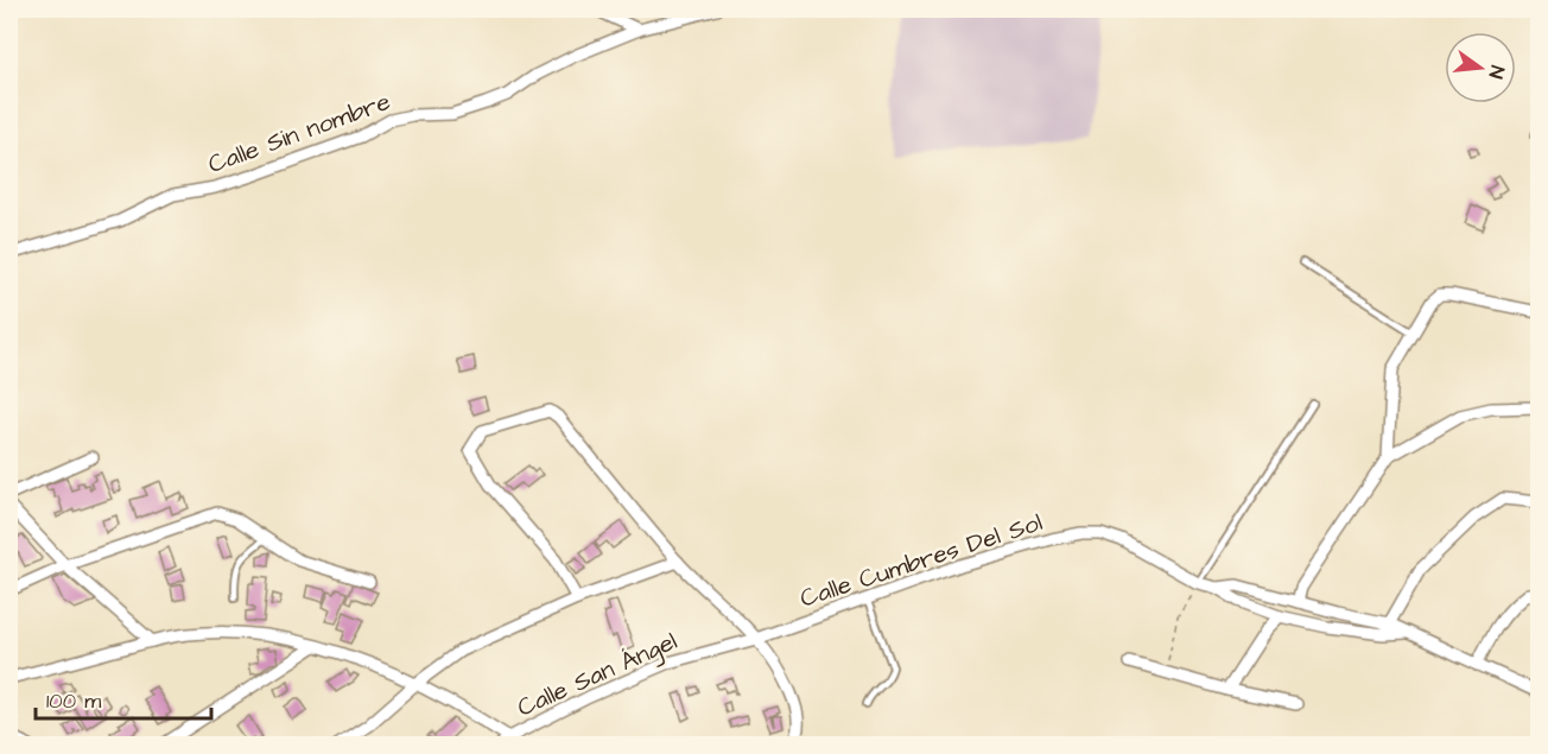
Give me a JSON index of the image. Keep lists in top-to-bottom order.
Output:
{
  "streets": {
    "street": ["Calle Sin nombre", "Calle Cumbres Del Sol", "Calle San Ángel"]
  },
  "crossings": [
    ["Calle Cumbres Del Sol", "Calle San Ángel"]
  ],
  "scale_bar": "100 m",
  "north": "right"
}
